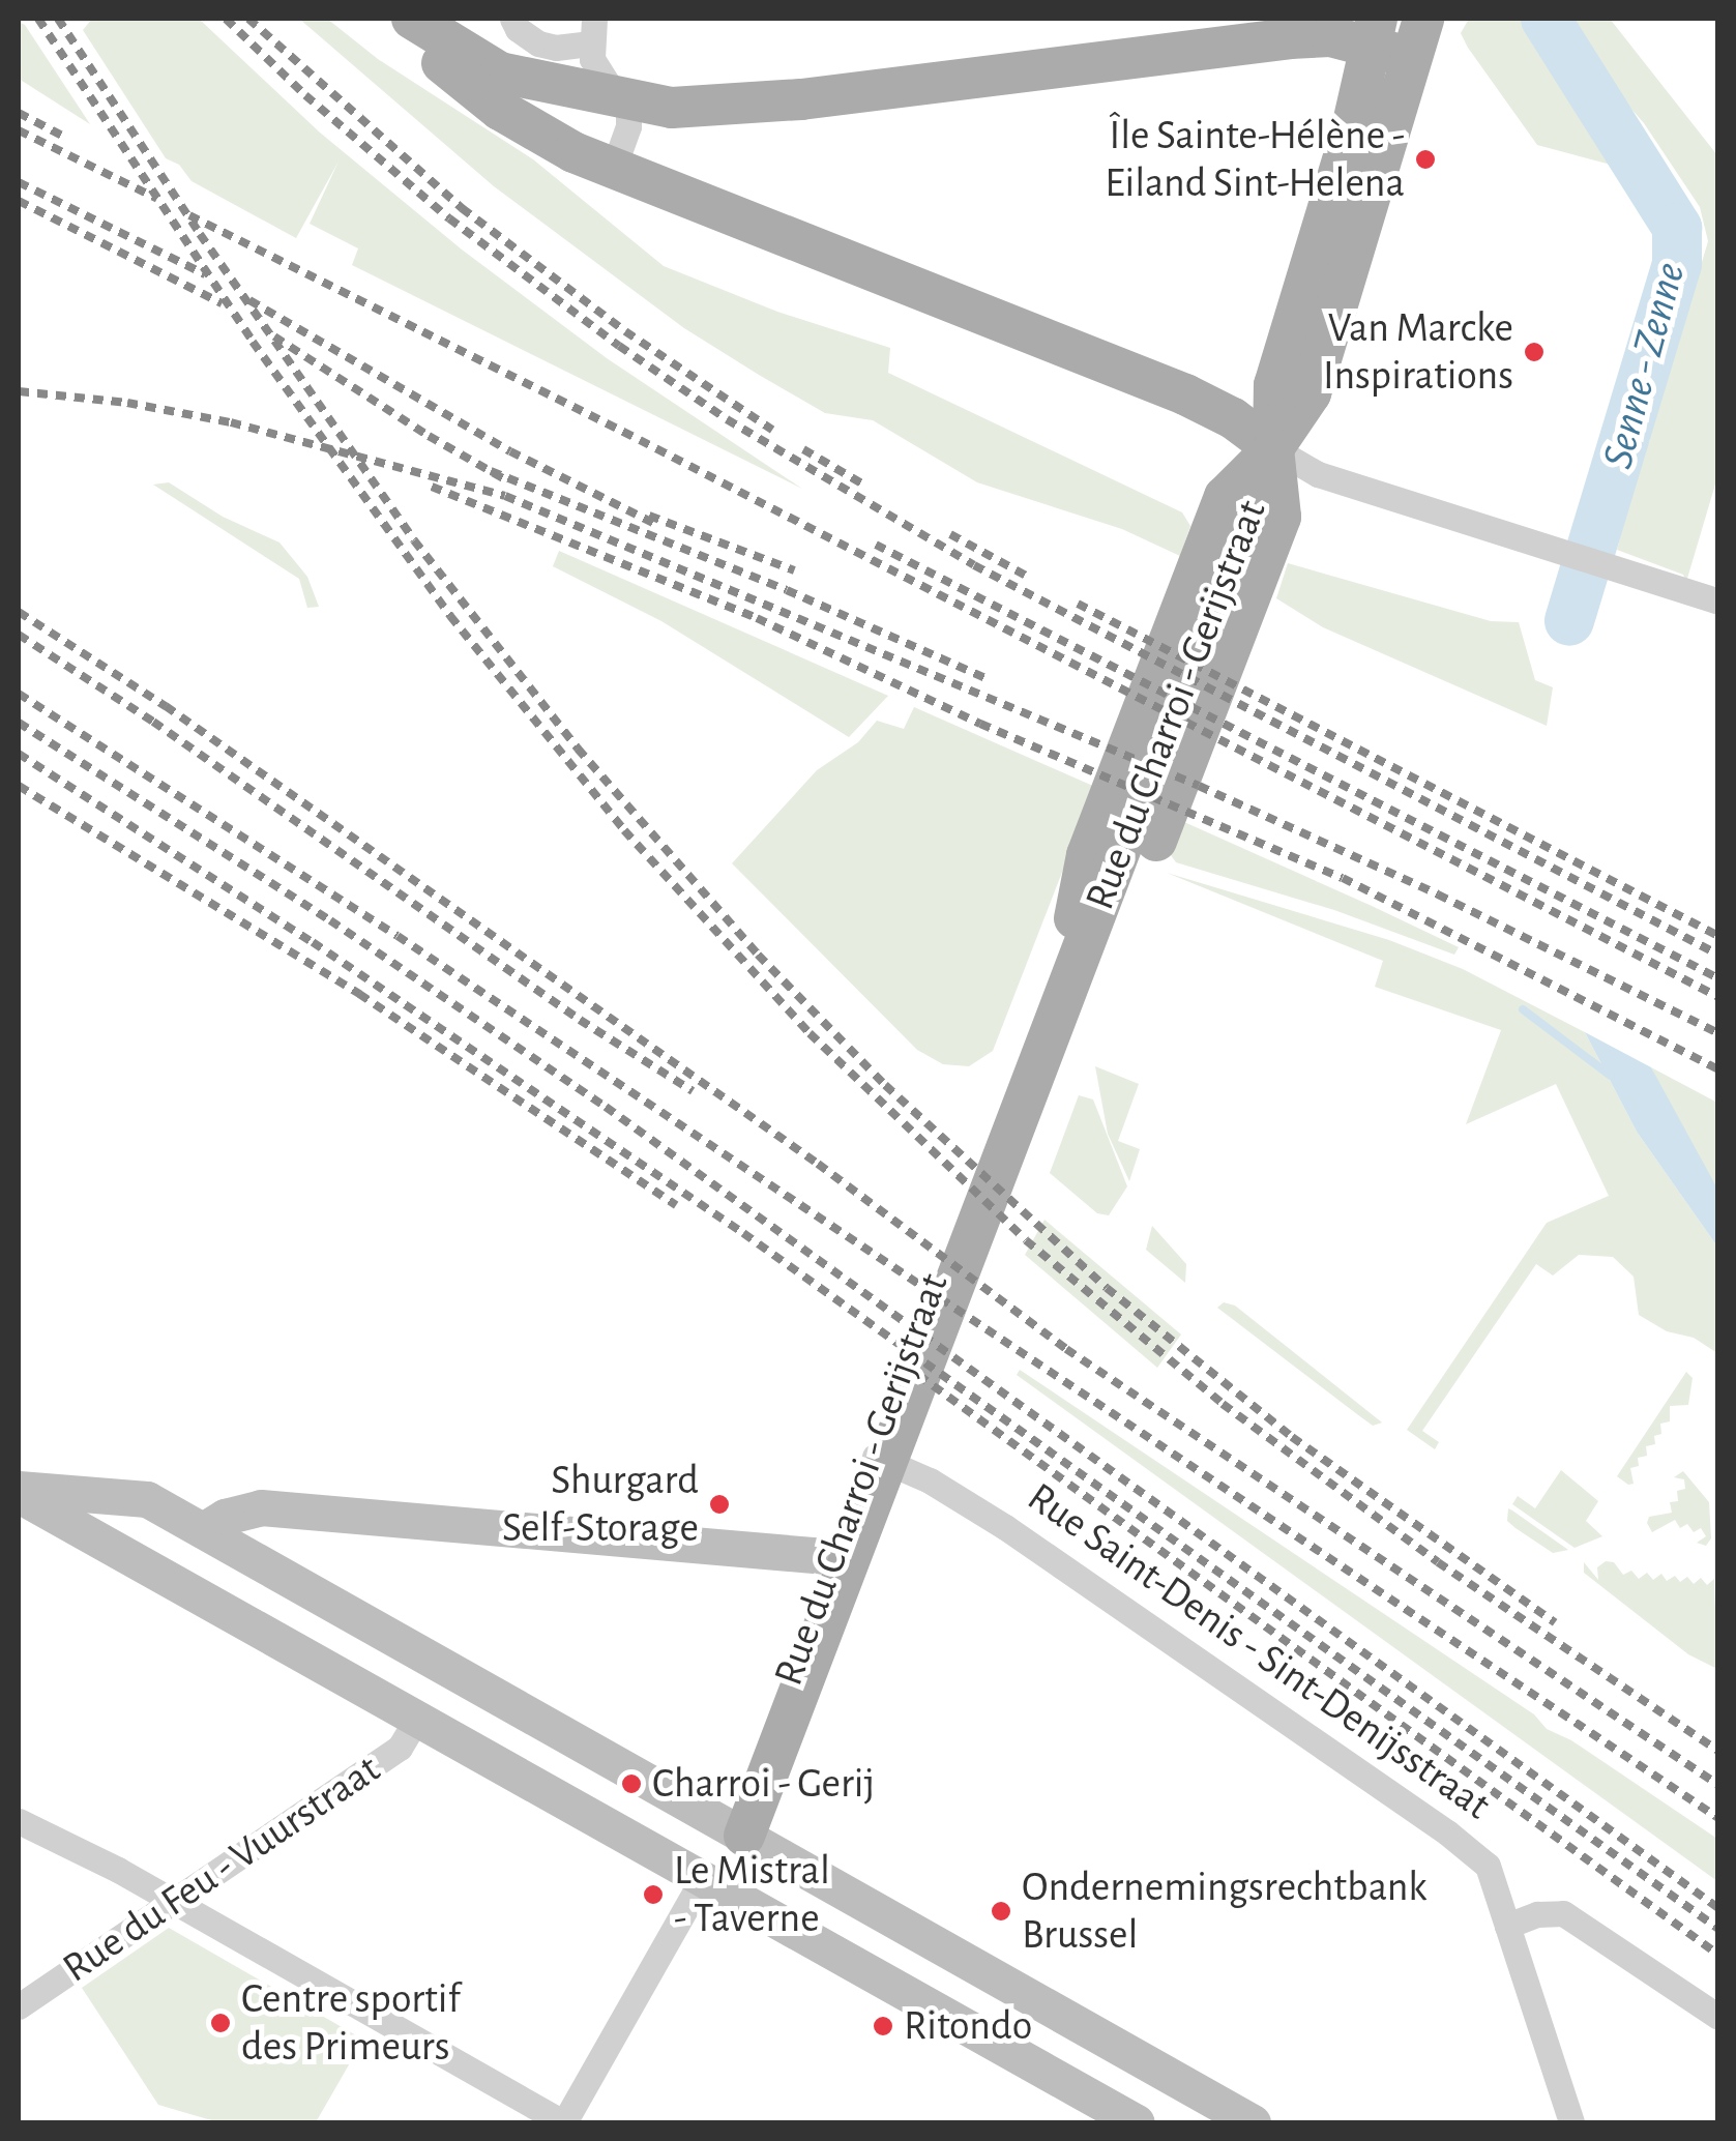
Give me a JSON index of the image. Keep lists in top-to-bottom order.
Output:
{
  "streets": {
    "main road": ["Rue du Charroi - Gerijstraat"],
    "street": ["Rue Saint-Denis - Sint-Denijsstraat", "Rue du Feu - Vuurstraat"]
  },
  "crossings": [
    ["Rue du Charroi - Gerijstraat", "Rue Saint-Denis - Sint-Denijsstraat"]
  ],
  "water": ["Senne - Zenne"],
  "places": [
    "Île Sainte-Hélène - Eiland Sint-Helena",
    "Van Marcke Inspirations",
    "Shurgard Self-Storage",
    "Charroi - Gerij",
    "Le Mistral - Taverne",
    "Ondernemingsrechtbank Brussel",
    "Centre sportif des Primeurs",
    "Ritondo"
  ]
}
